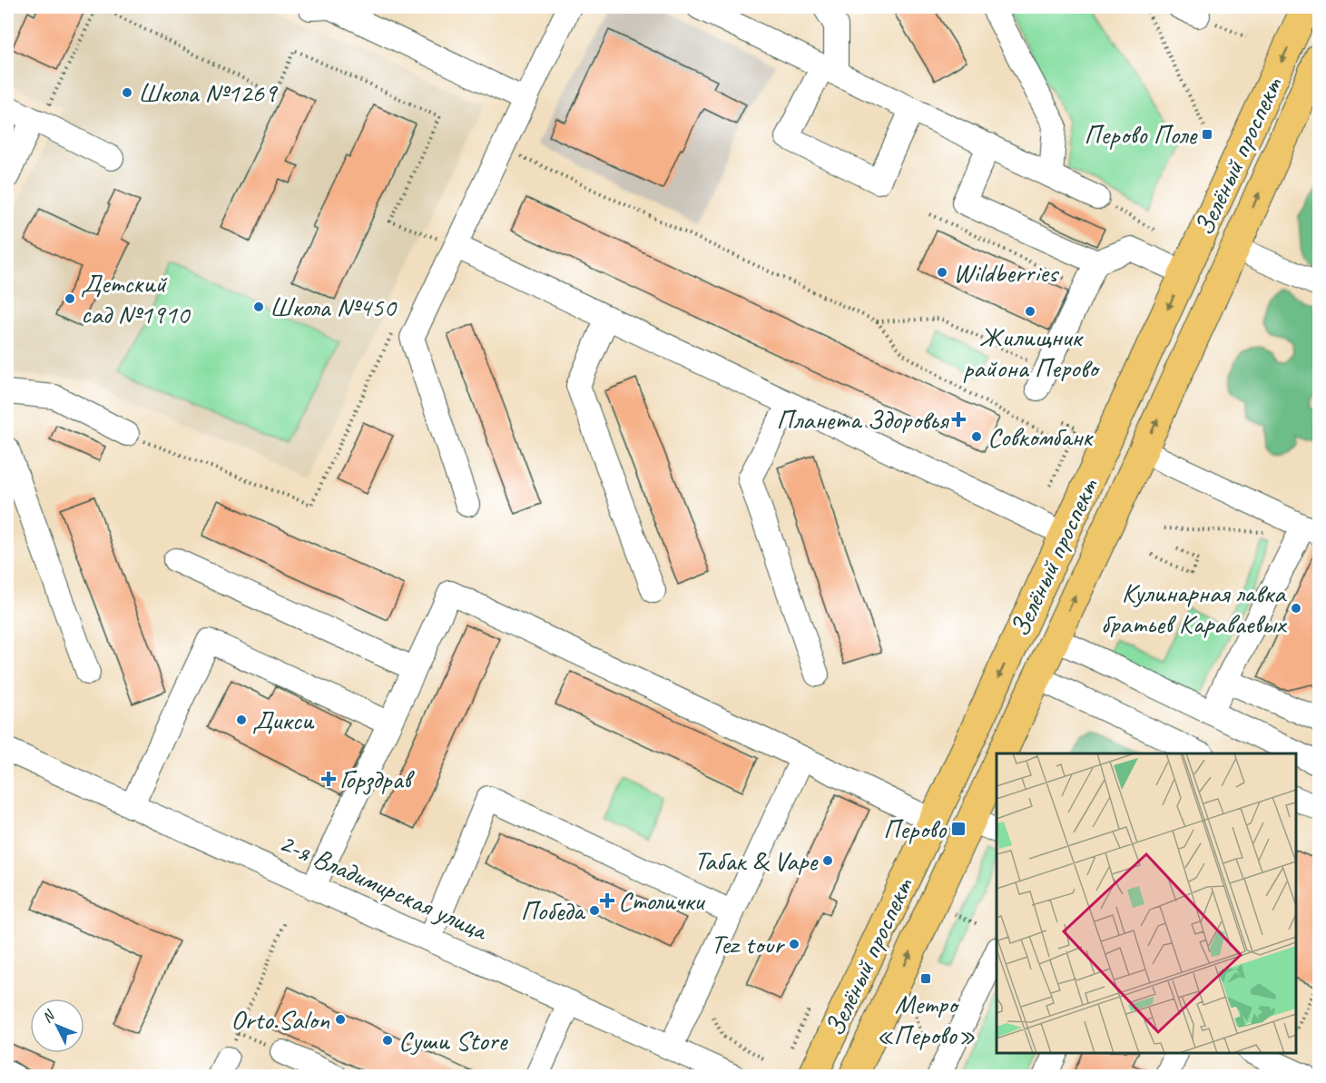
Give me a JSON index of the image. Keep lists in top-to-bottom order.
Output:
{
  "streets": {
    "main road": ["Зелёный проспект"],
    "street": ["2-я Владимирская улица"]
  },
  "places": {
    "other": [
      "Школа №1269",
      "Wildberries",
      "Детский сад №1910",
      "Школа №450",
      "Жилищник района Перово",
      "Совкомбанк",
      "Кулинарная лавка братьев Караваевых",
      "Дикси",
      "Табак & Vape",
      "Победа",
      "Tez tour",
      "Orto.Salon",
      "Суши Store"
    ],
    "transit": ["Перово Поле", "Перово", "Метро «Перово»"],
    "health": ["Планета Здоровья", "Горздрав", "Столички"]
  },
  "north": "top left"
}
